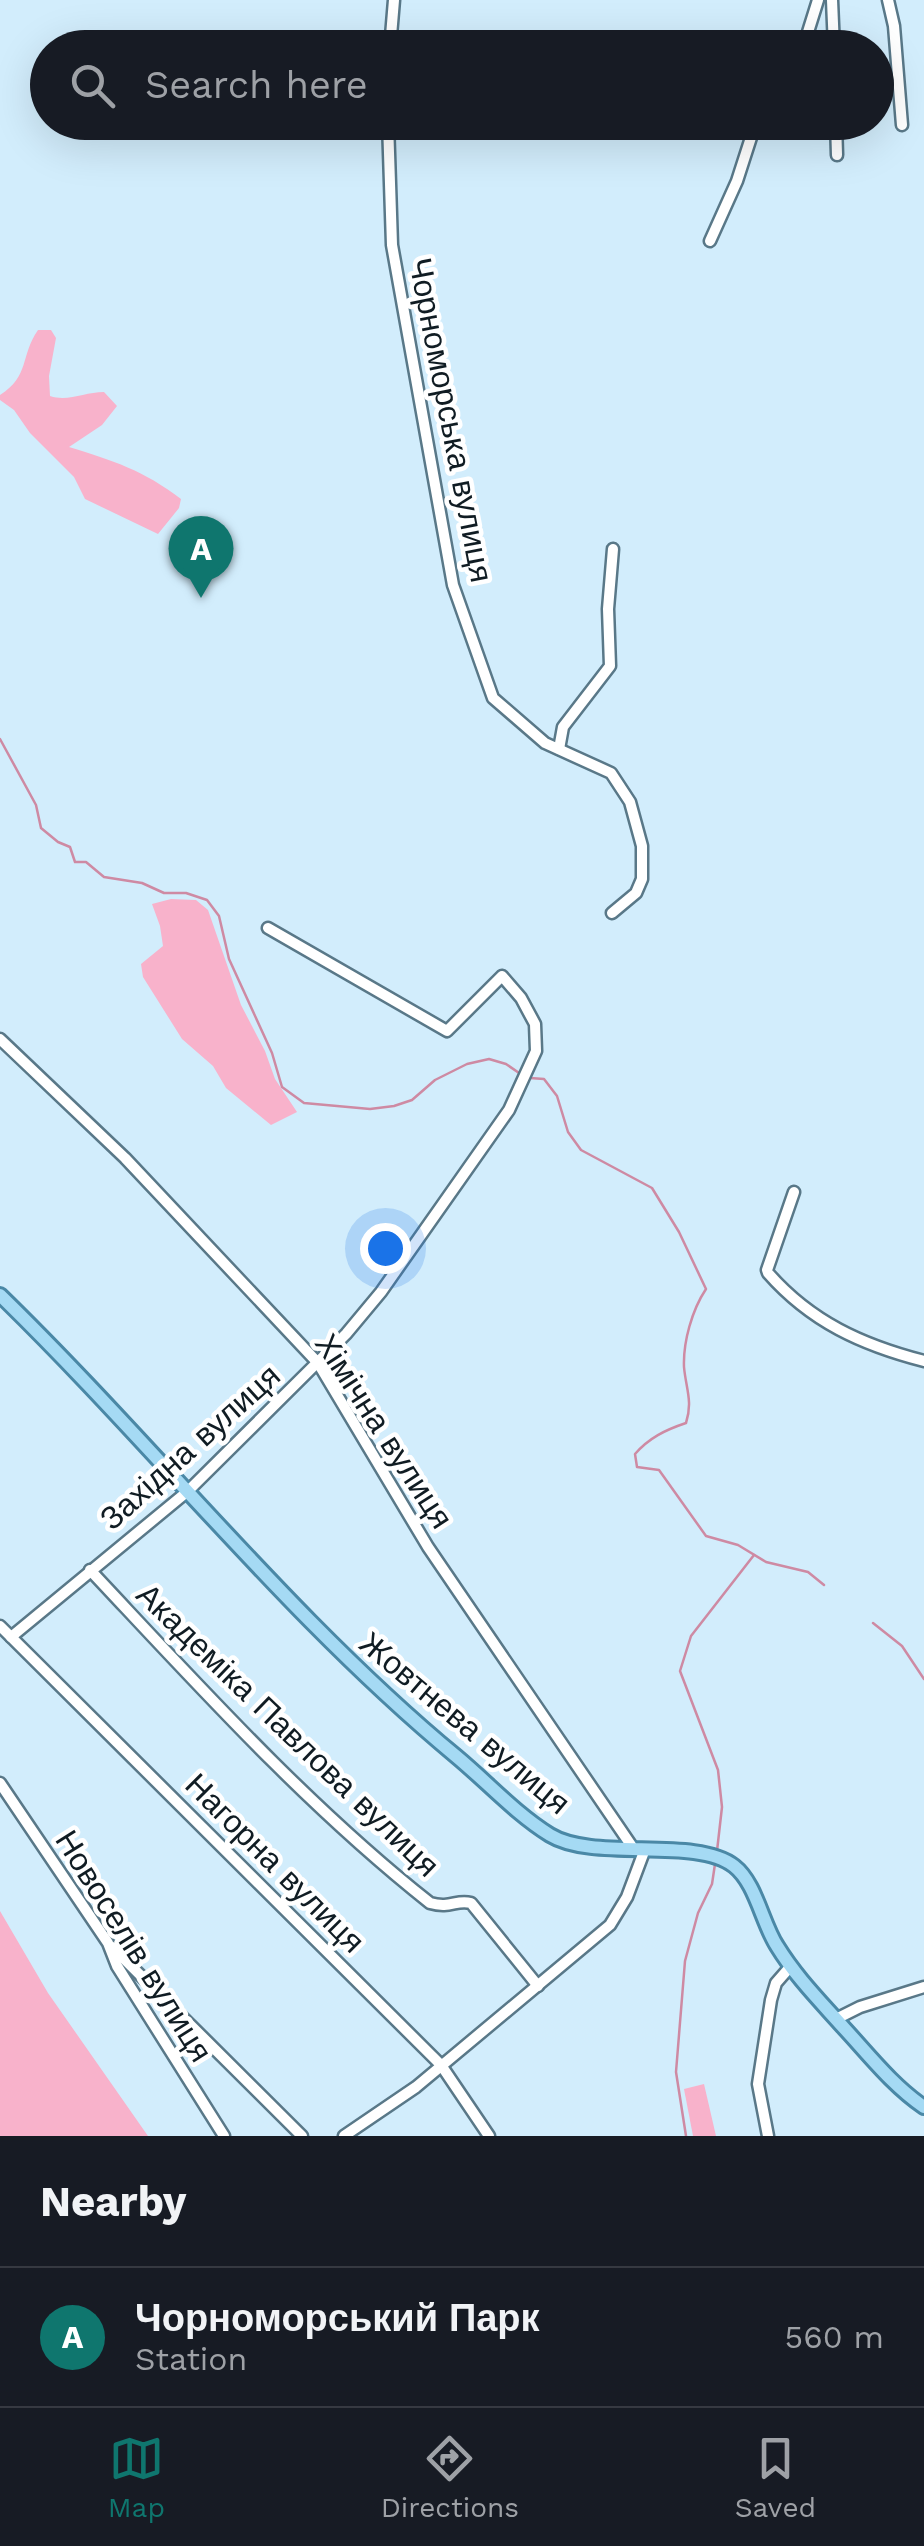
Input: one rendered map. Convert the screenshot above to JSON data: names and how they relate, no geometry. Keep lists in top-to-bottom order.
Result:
{
  "streets": {
    "main road": ["Жовтнева вулиця"],
    "street": [
      "Чорноморська вулиця",
      "Хімічна вулиця",
      "Західна вулиця",
      "Академіка Павлова вулиця",
      "Нагорна вулиця",
      "Новоселів вулиця"
    ]
  },
  "crossings": [
    ["Хімічна вулиця", "Західна вулиця"],
    ["Хімічна вулиця", "Жовтнева вулиця"],
    ["Західна вулиця", "Жовтнева вулиця"],
    ["Західна вулиця", "Академіка Павлова вулиця"],
    ["Західна вулиця", "Нагорна вулиця"]
  ],
  "page": {
    "search": "Search here",
    "pins": "A",
    "heading": "Nearby",
    "list": [
      {
        "mark": "A",
        "name": "Чорноморський Парк",
        "note": "Station",
        "value": "560 m"
      }
    ],
    "nav": ["Map", "Directions", "Saved"]
  }
}
